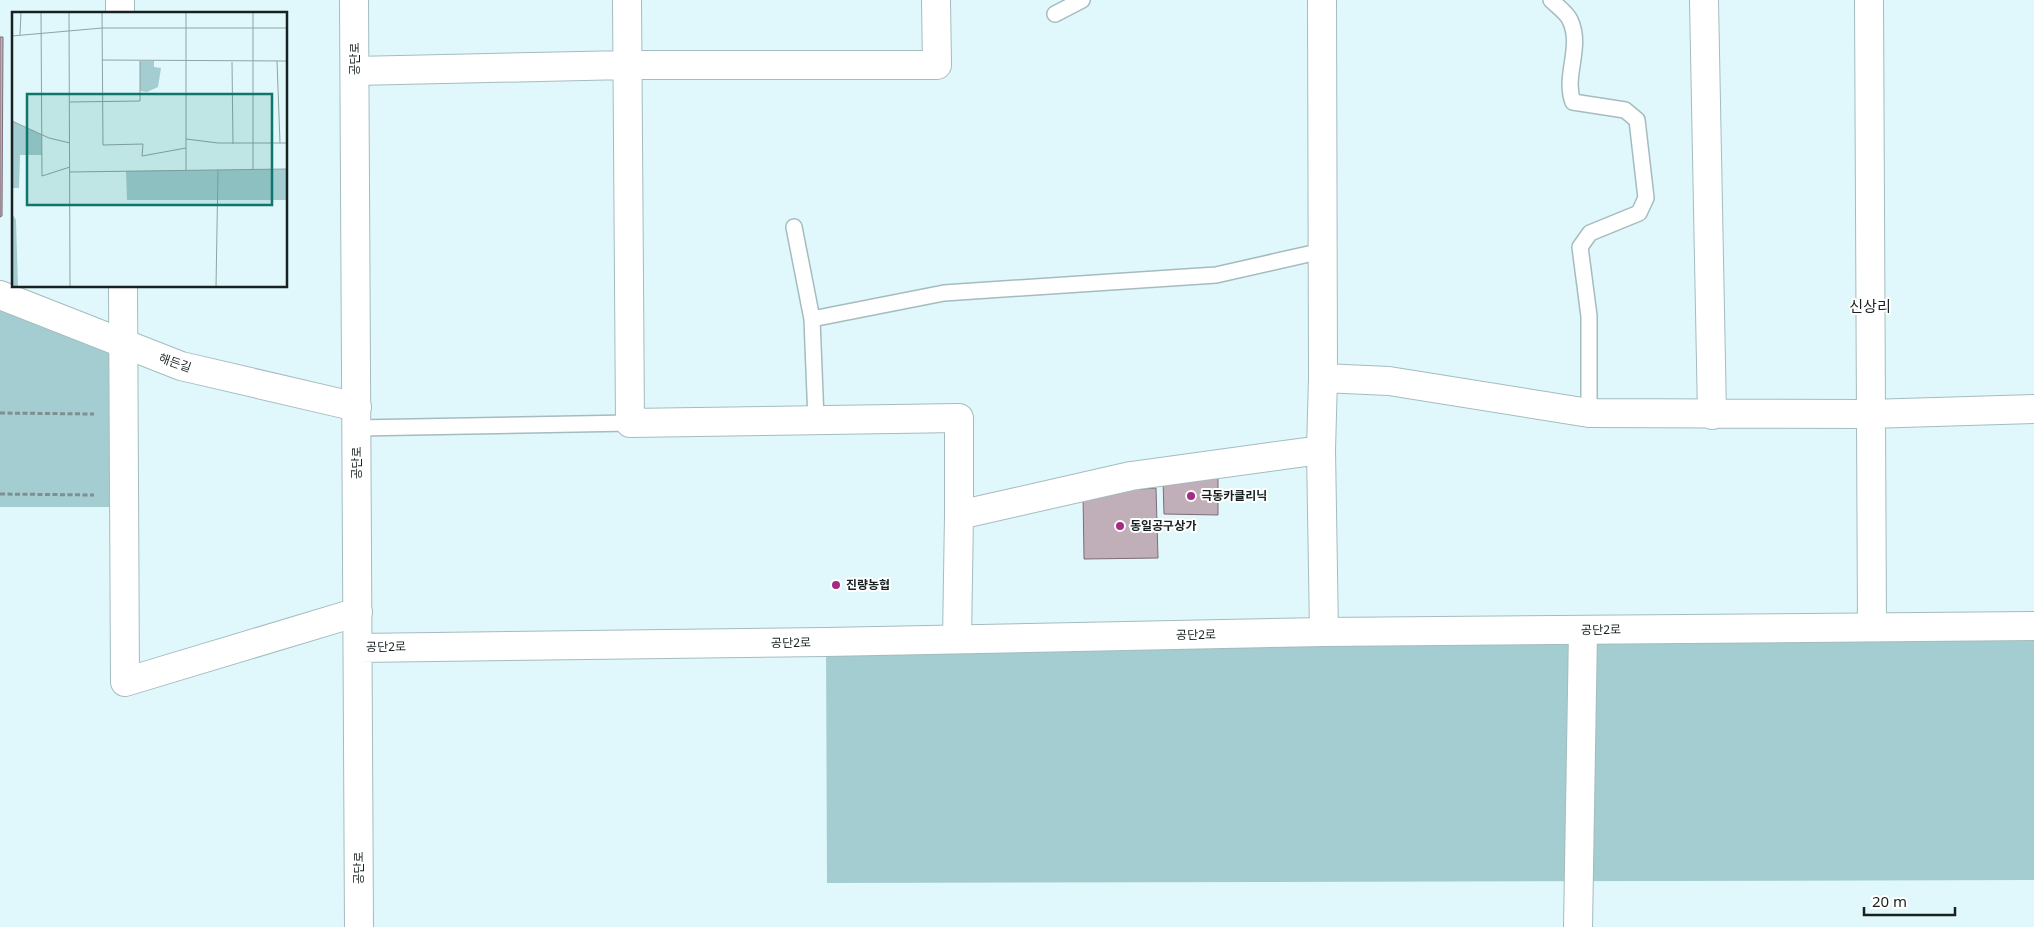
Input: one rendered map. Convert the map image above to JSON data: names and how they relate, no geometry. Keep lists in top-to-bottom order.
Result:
{
  "streets": {
    "street": ["공단로", "해든길", "공단2로"]
  },
  "crossings": [
    ["공단로", "해든길"],
    ["공단로", "공단2로"]
  ],
  "districts": ["신상리"],
  "places": ["극동카클리닉", "동일공구상가", "진량농협"],
  "scale_bar": "20 m"
}
